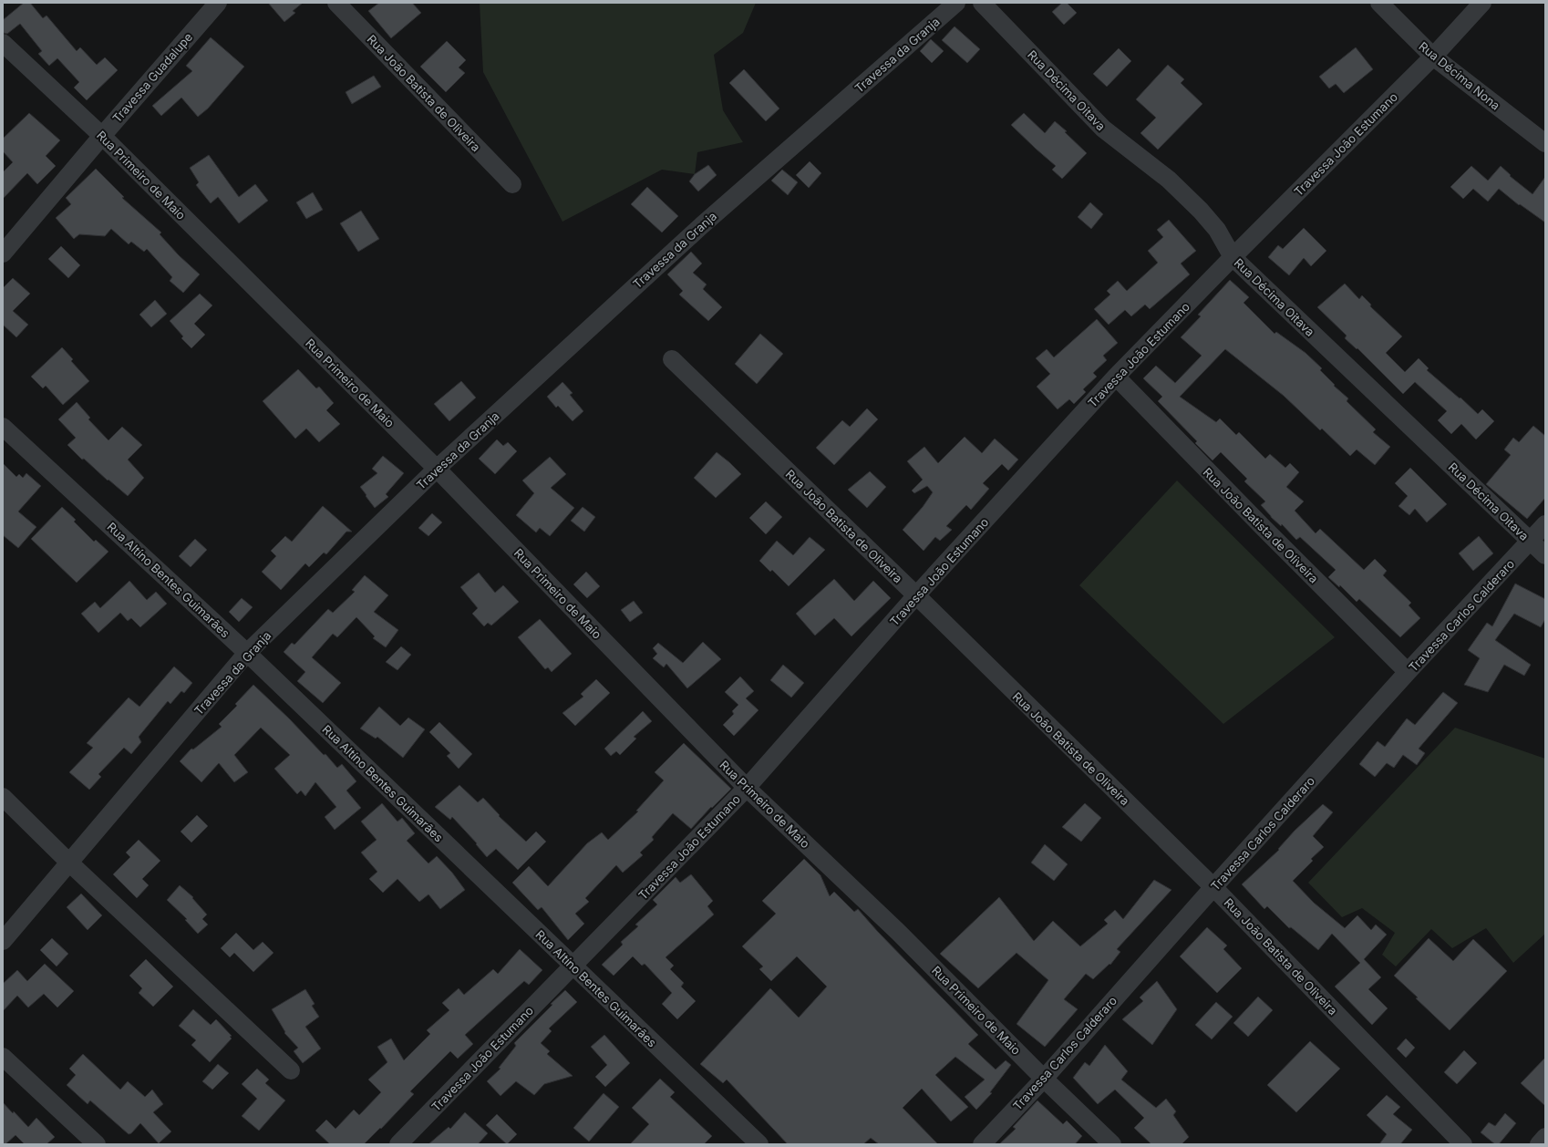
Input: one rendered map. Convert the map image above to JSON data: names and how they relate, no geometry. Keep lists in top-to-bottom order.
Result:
{
  "streets": {
    "street": [
      "Travessa da Granja",
      "Rua Décima Nona",
      "Travessa Guadalupe",
      "Rua Décima Oitava",
      "Rua João Batista de Oliveira",
      "Travessa João Estumano",
      "Rua Primeiro de Maio",
      "Rua Altíno Bentes Guimarães",
      "Travessa Carlos Calderaro"
    ]
  },
  "crossings": [
    ["Travessa da Granja", "Rua Primeiro de Maio"],
    ["Travessa da Granja", "Rua Altíno Bentes Guimarães"],
    ["Rua Décima Nona", "Travessa João Estumano"],
    ["Travessa Guadalupe", "Rua Primeiro de Maio"],
    ["Rua Décima Oitava", "Travessa João Estumano"],
    ["Rua Décima Oitava", "Travessa Carlos Calderaro"],
    ["Rua João Batista de Oliveira", "Travessa João Estumano"],
    ["Rua João Batista de Oliveira", "Travessa Carlos Calderaro"],
    ["Travessa João Estumano", "Rua Primeiro de Maio"],
    ["Travessa João Estumano", "Rua Altíno Bentes Guimarães"],
    ["Rua Primeiro de Maio", "Travessa Carlos Calderaro"]
  ]
}
